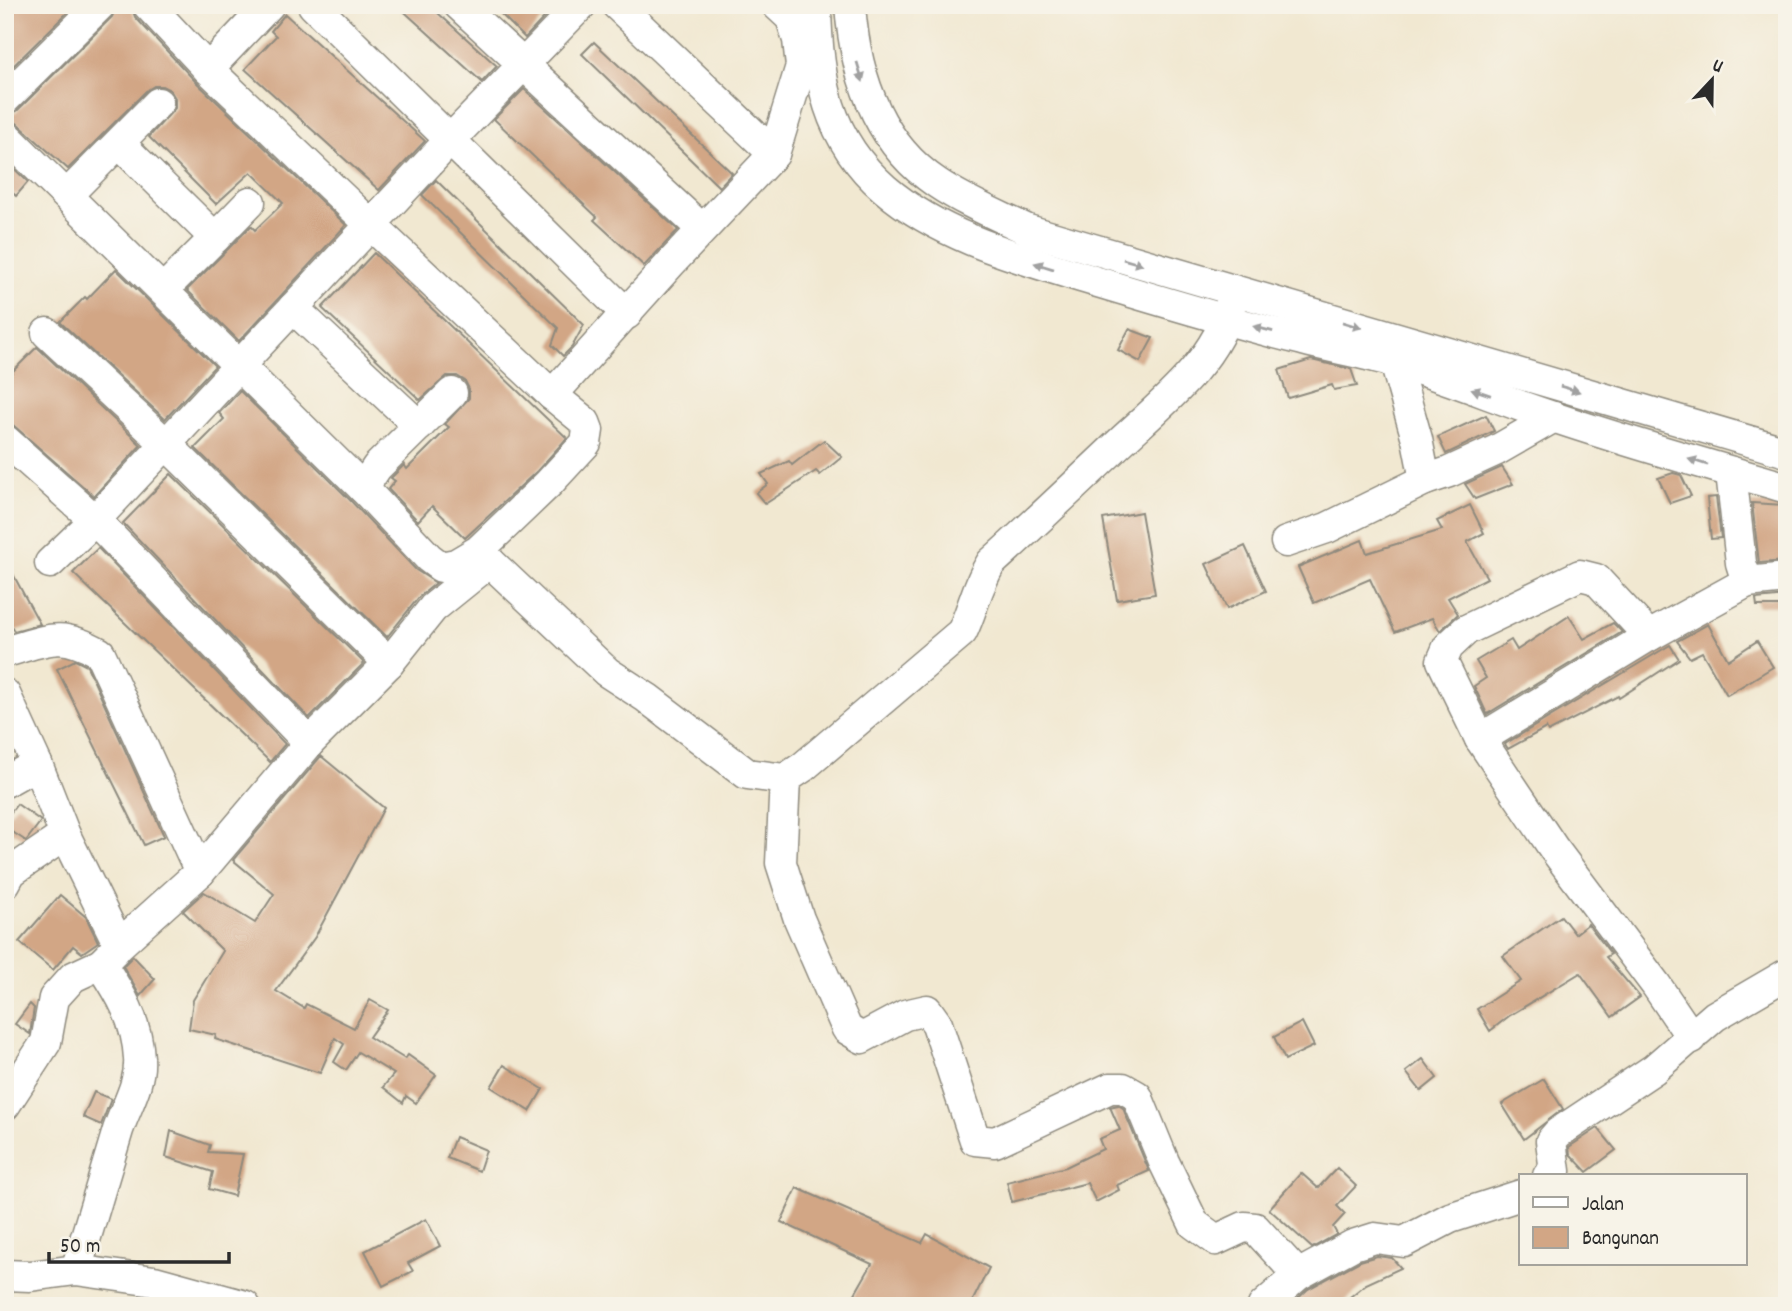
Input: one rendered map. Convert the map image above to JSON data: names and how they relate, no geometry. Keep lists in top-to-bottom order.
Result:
{
  "legend": ["Jalan", "Bangunan"],
  "scale_bar": "50 m",
  "north": "top"
}
